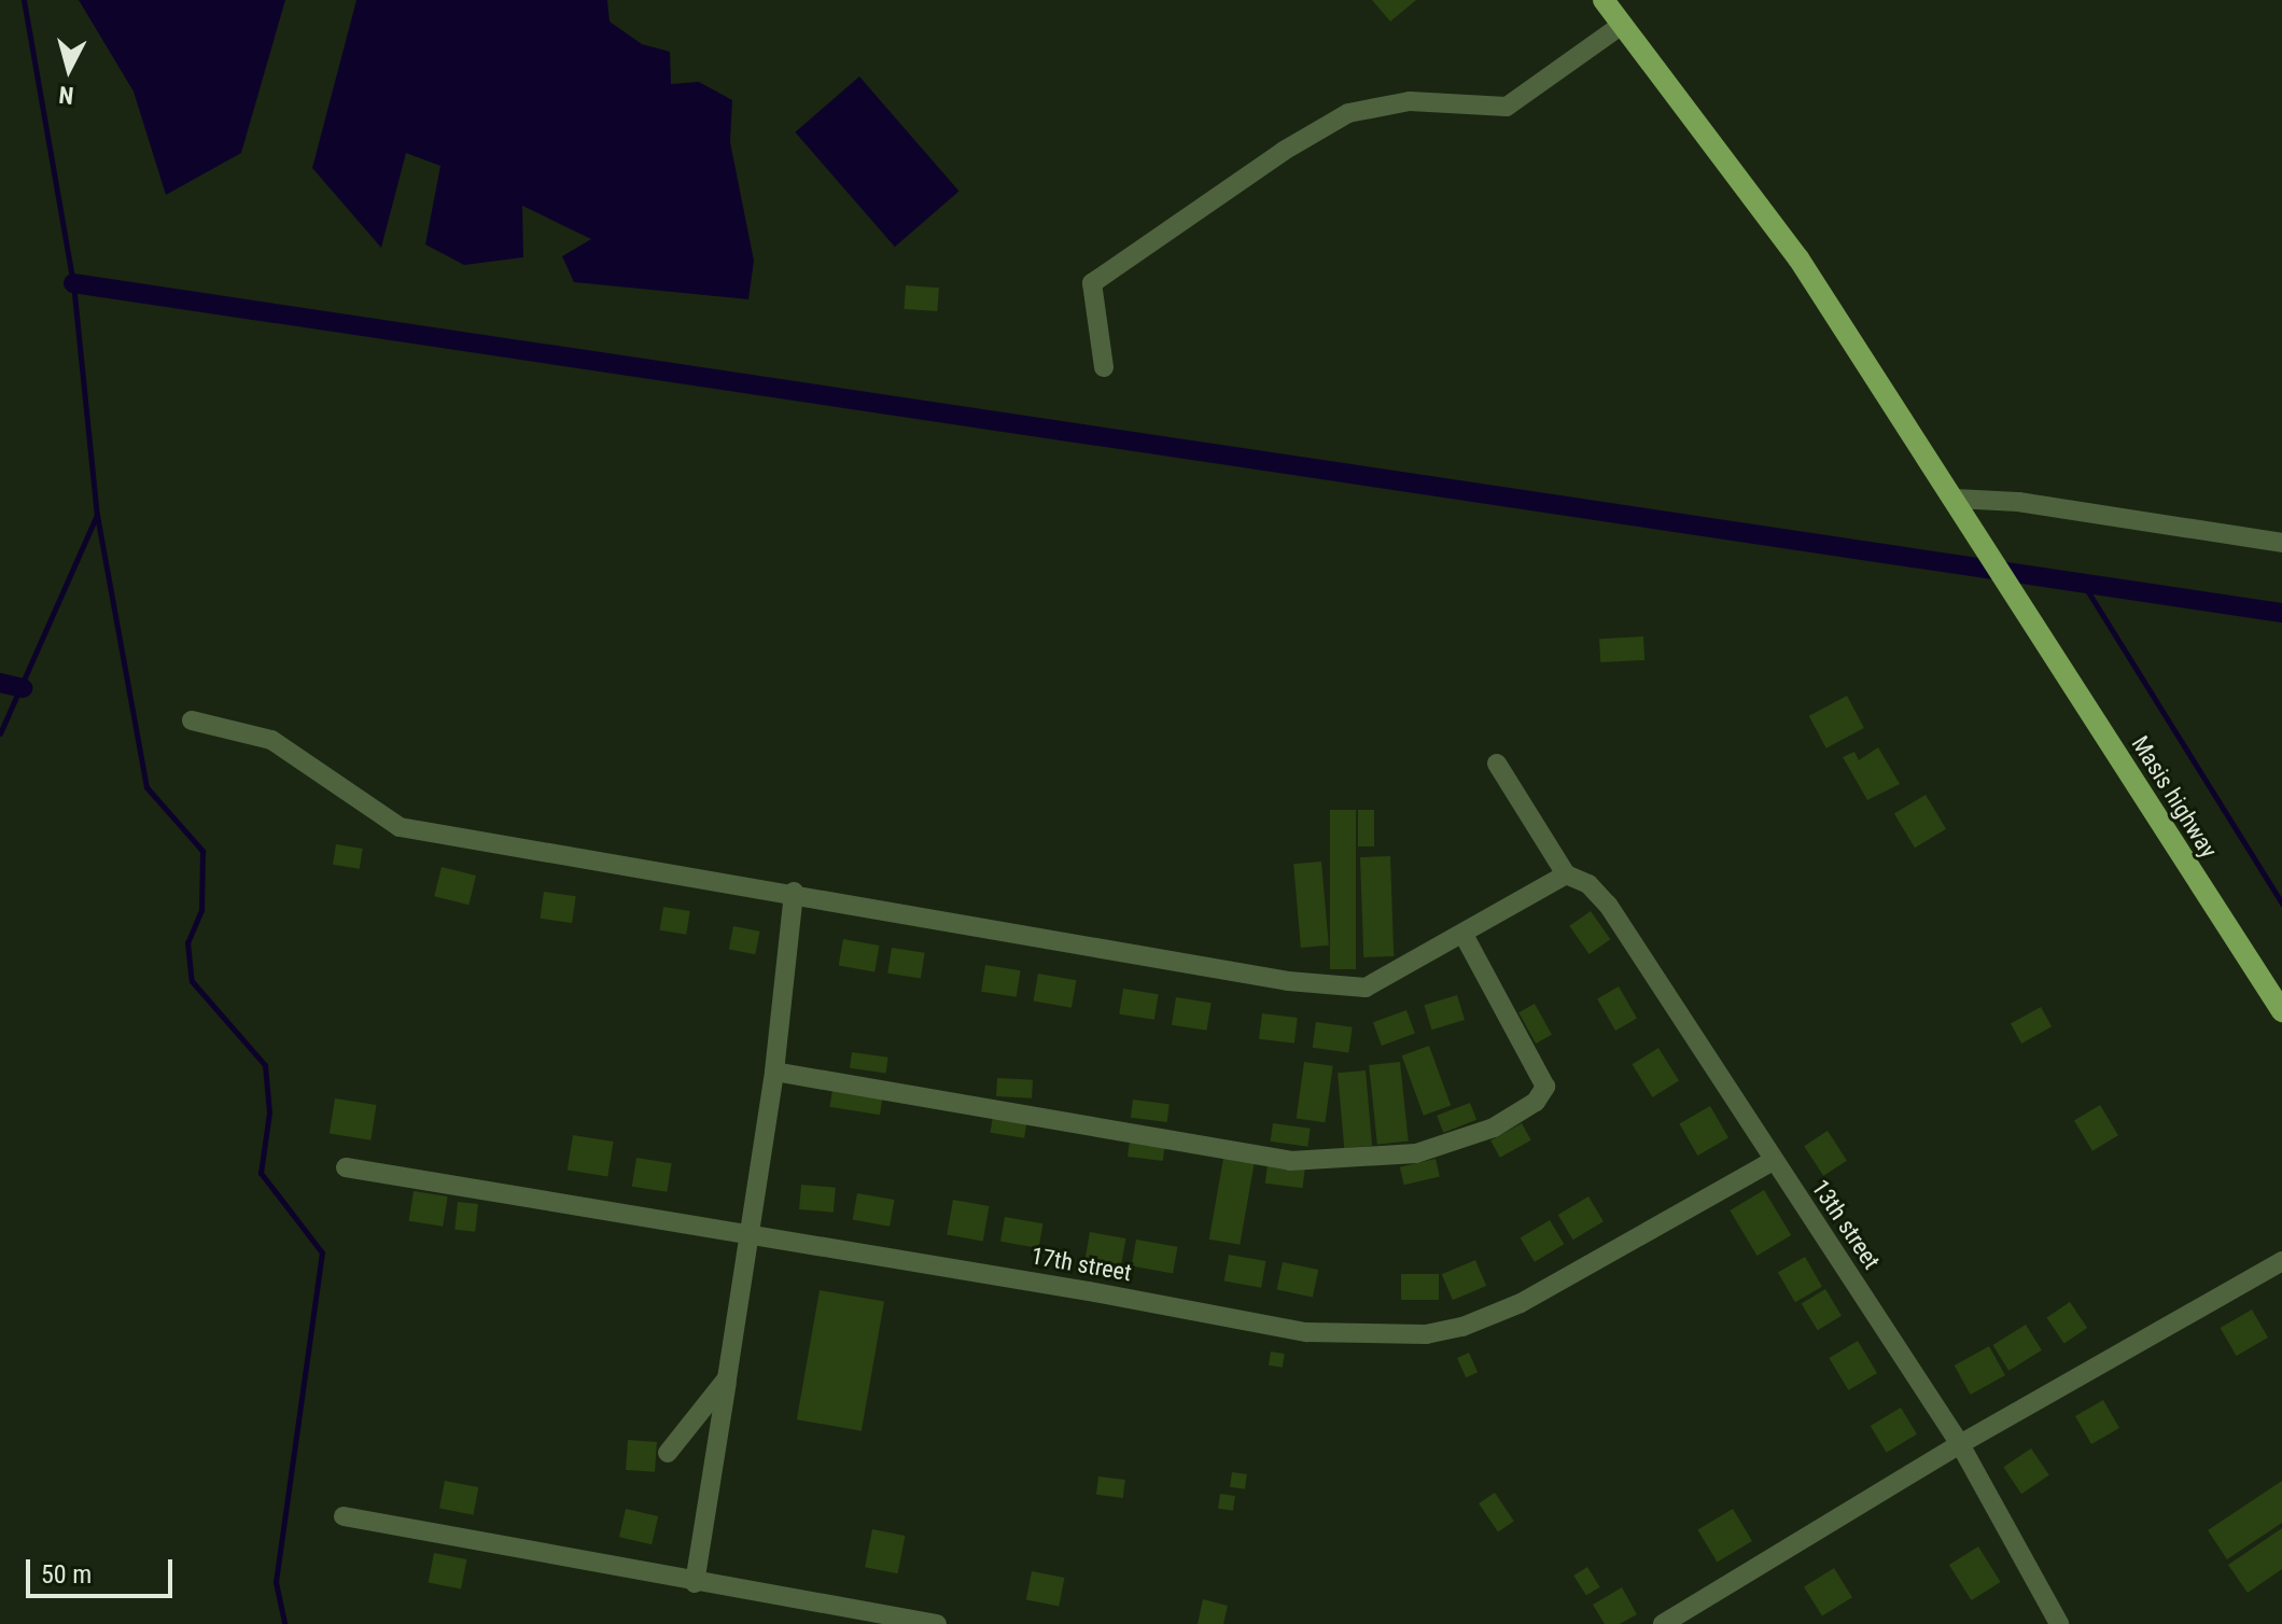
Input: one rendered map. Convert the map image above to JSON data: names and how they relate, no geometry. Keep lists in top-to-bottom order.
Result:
{
  "streets": {
    "main road": ["Masis highway"],
    "street": ["13th street", "17th street"]
  },
  "crossings": [
    ["13th street", "17th street"]
  ],
  "scale_bar": "50 m",
  "north": "bottom"
}
